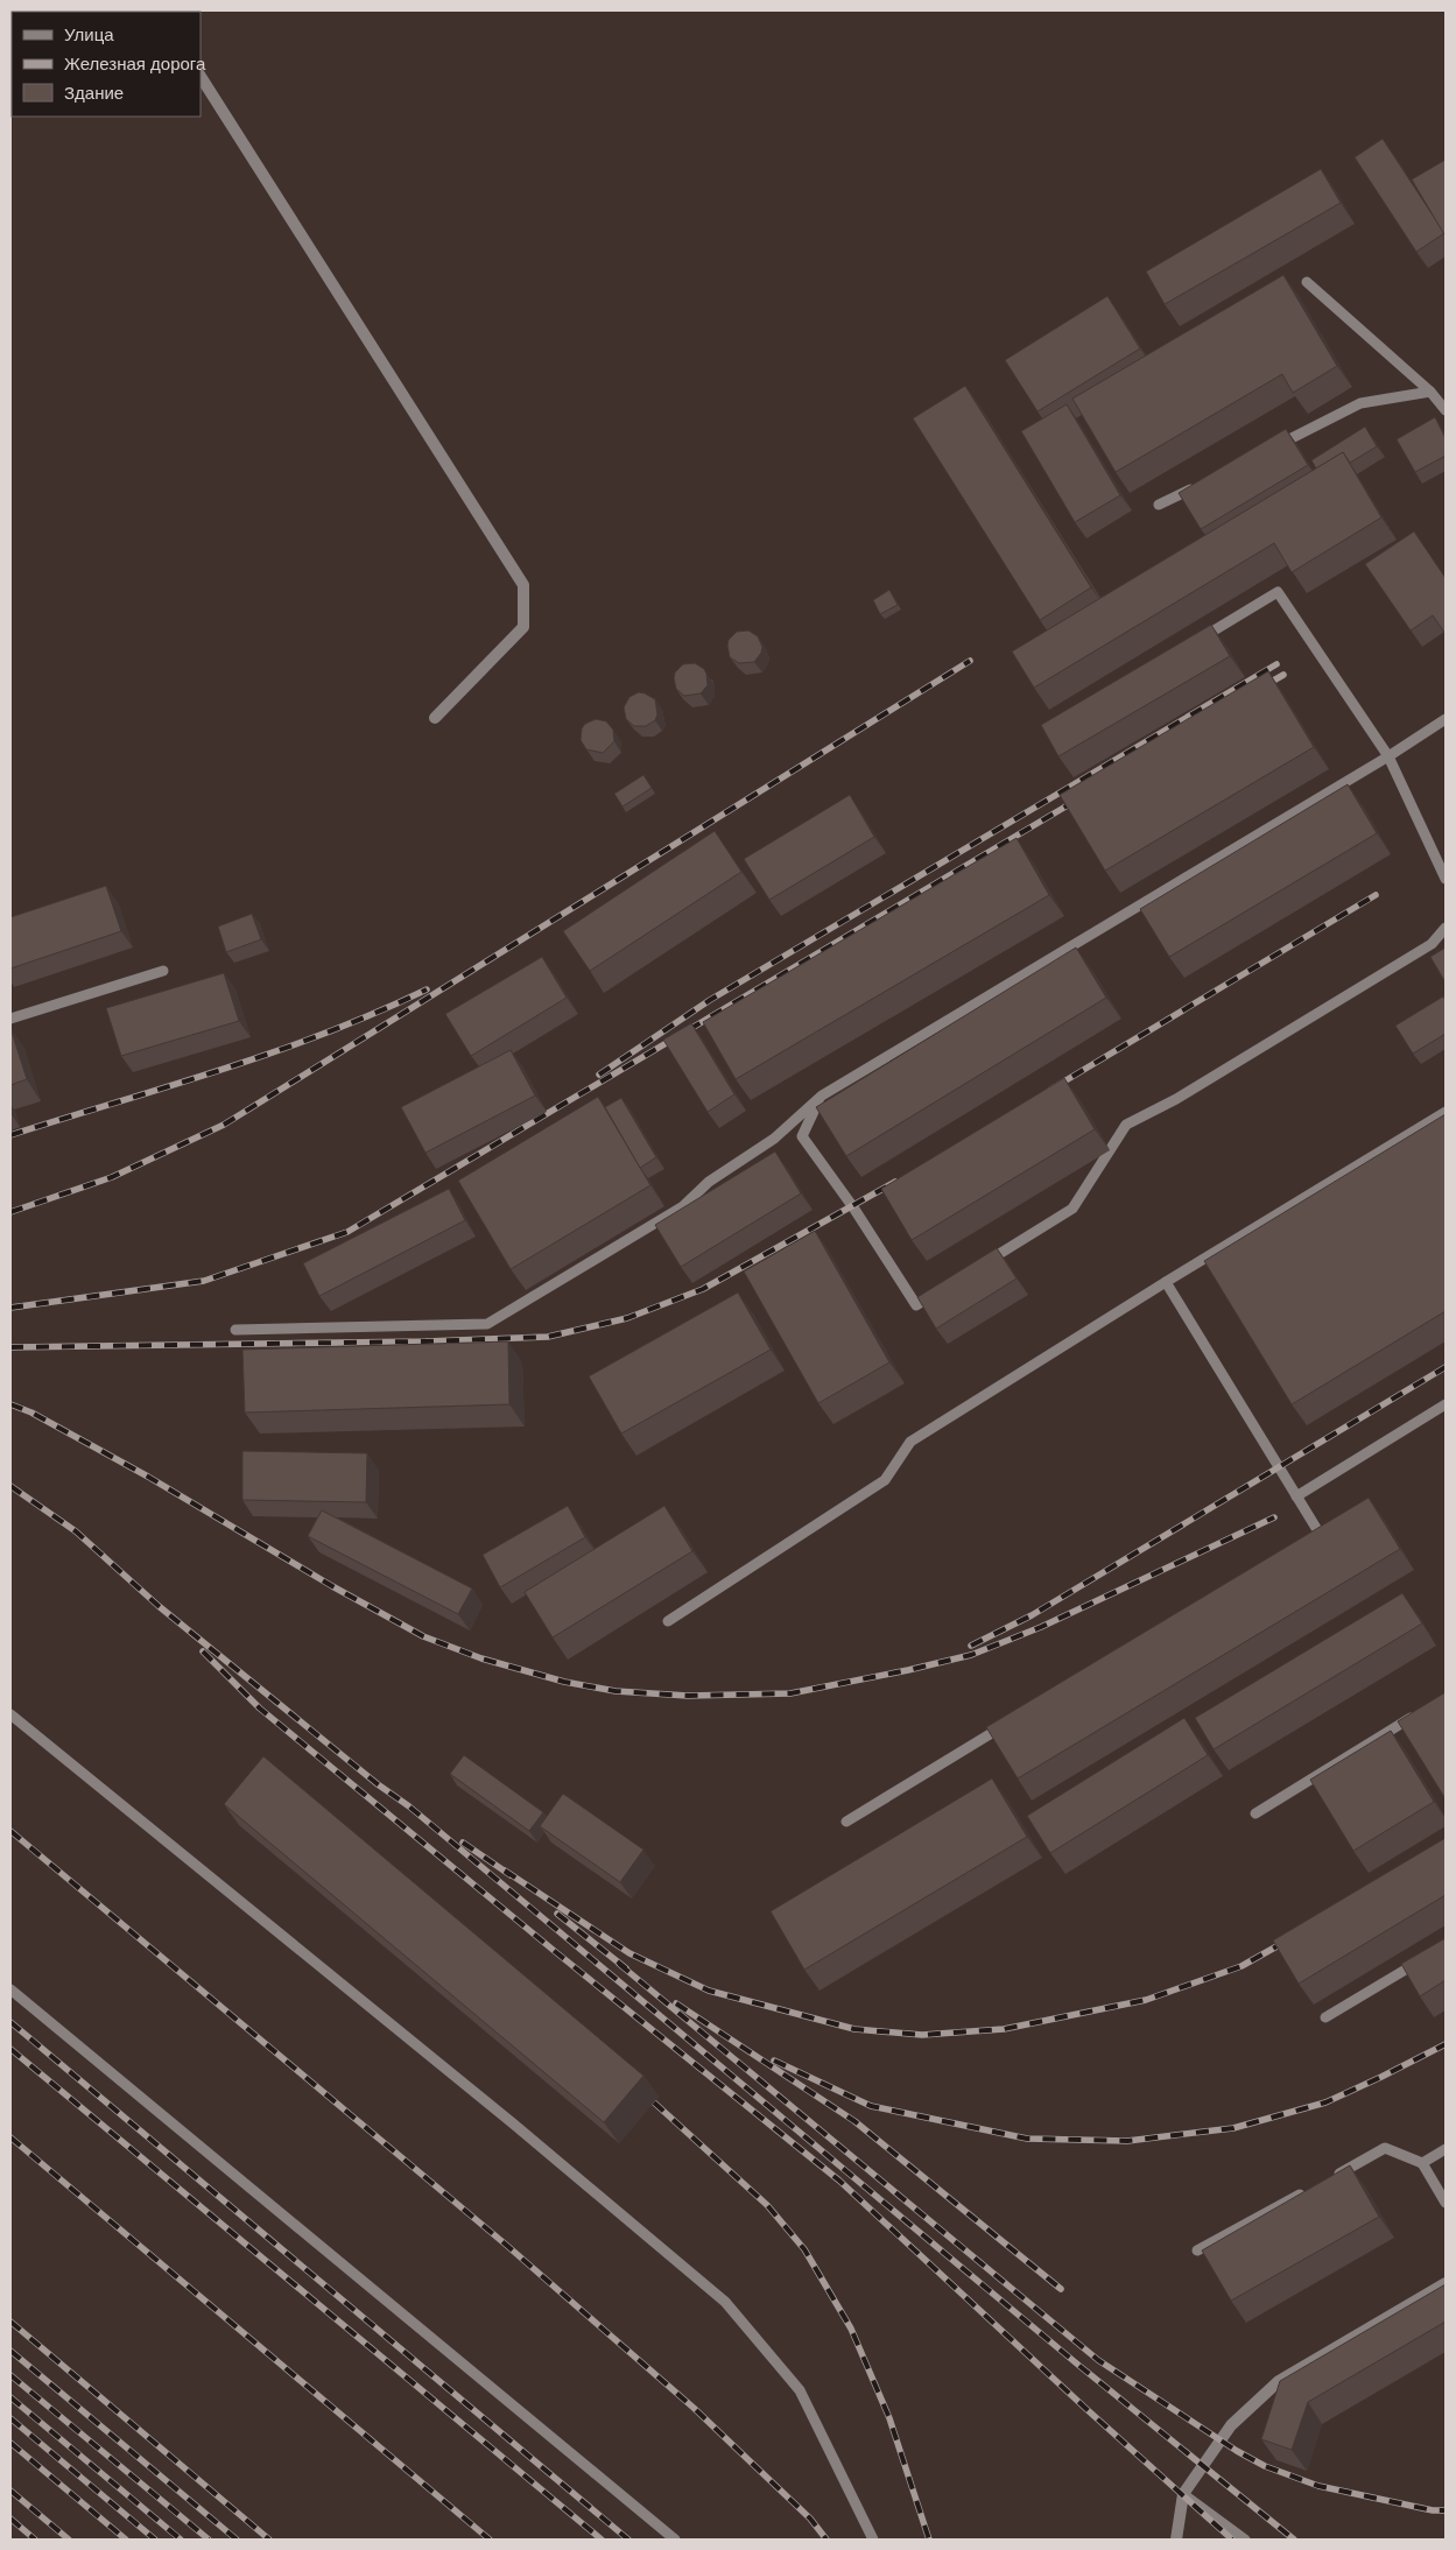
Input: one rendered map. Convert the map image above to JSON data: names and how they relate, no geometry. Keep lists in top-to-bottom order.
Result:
{
  "legend": ["Улица", "Железная дорога", "Здание"]
}
